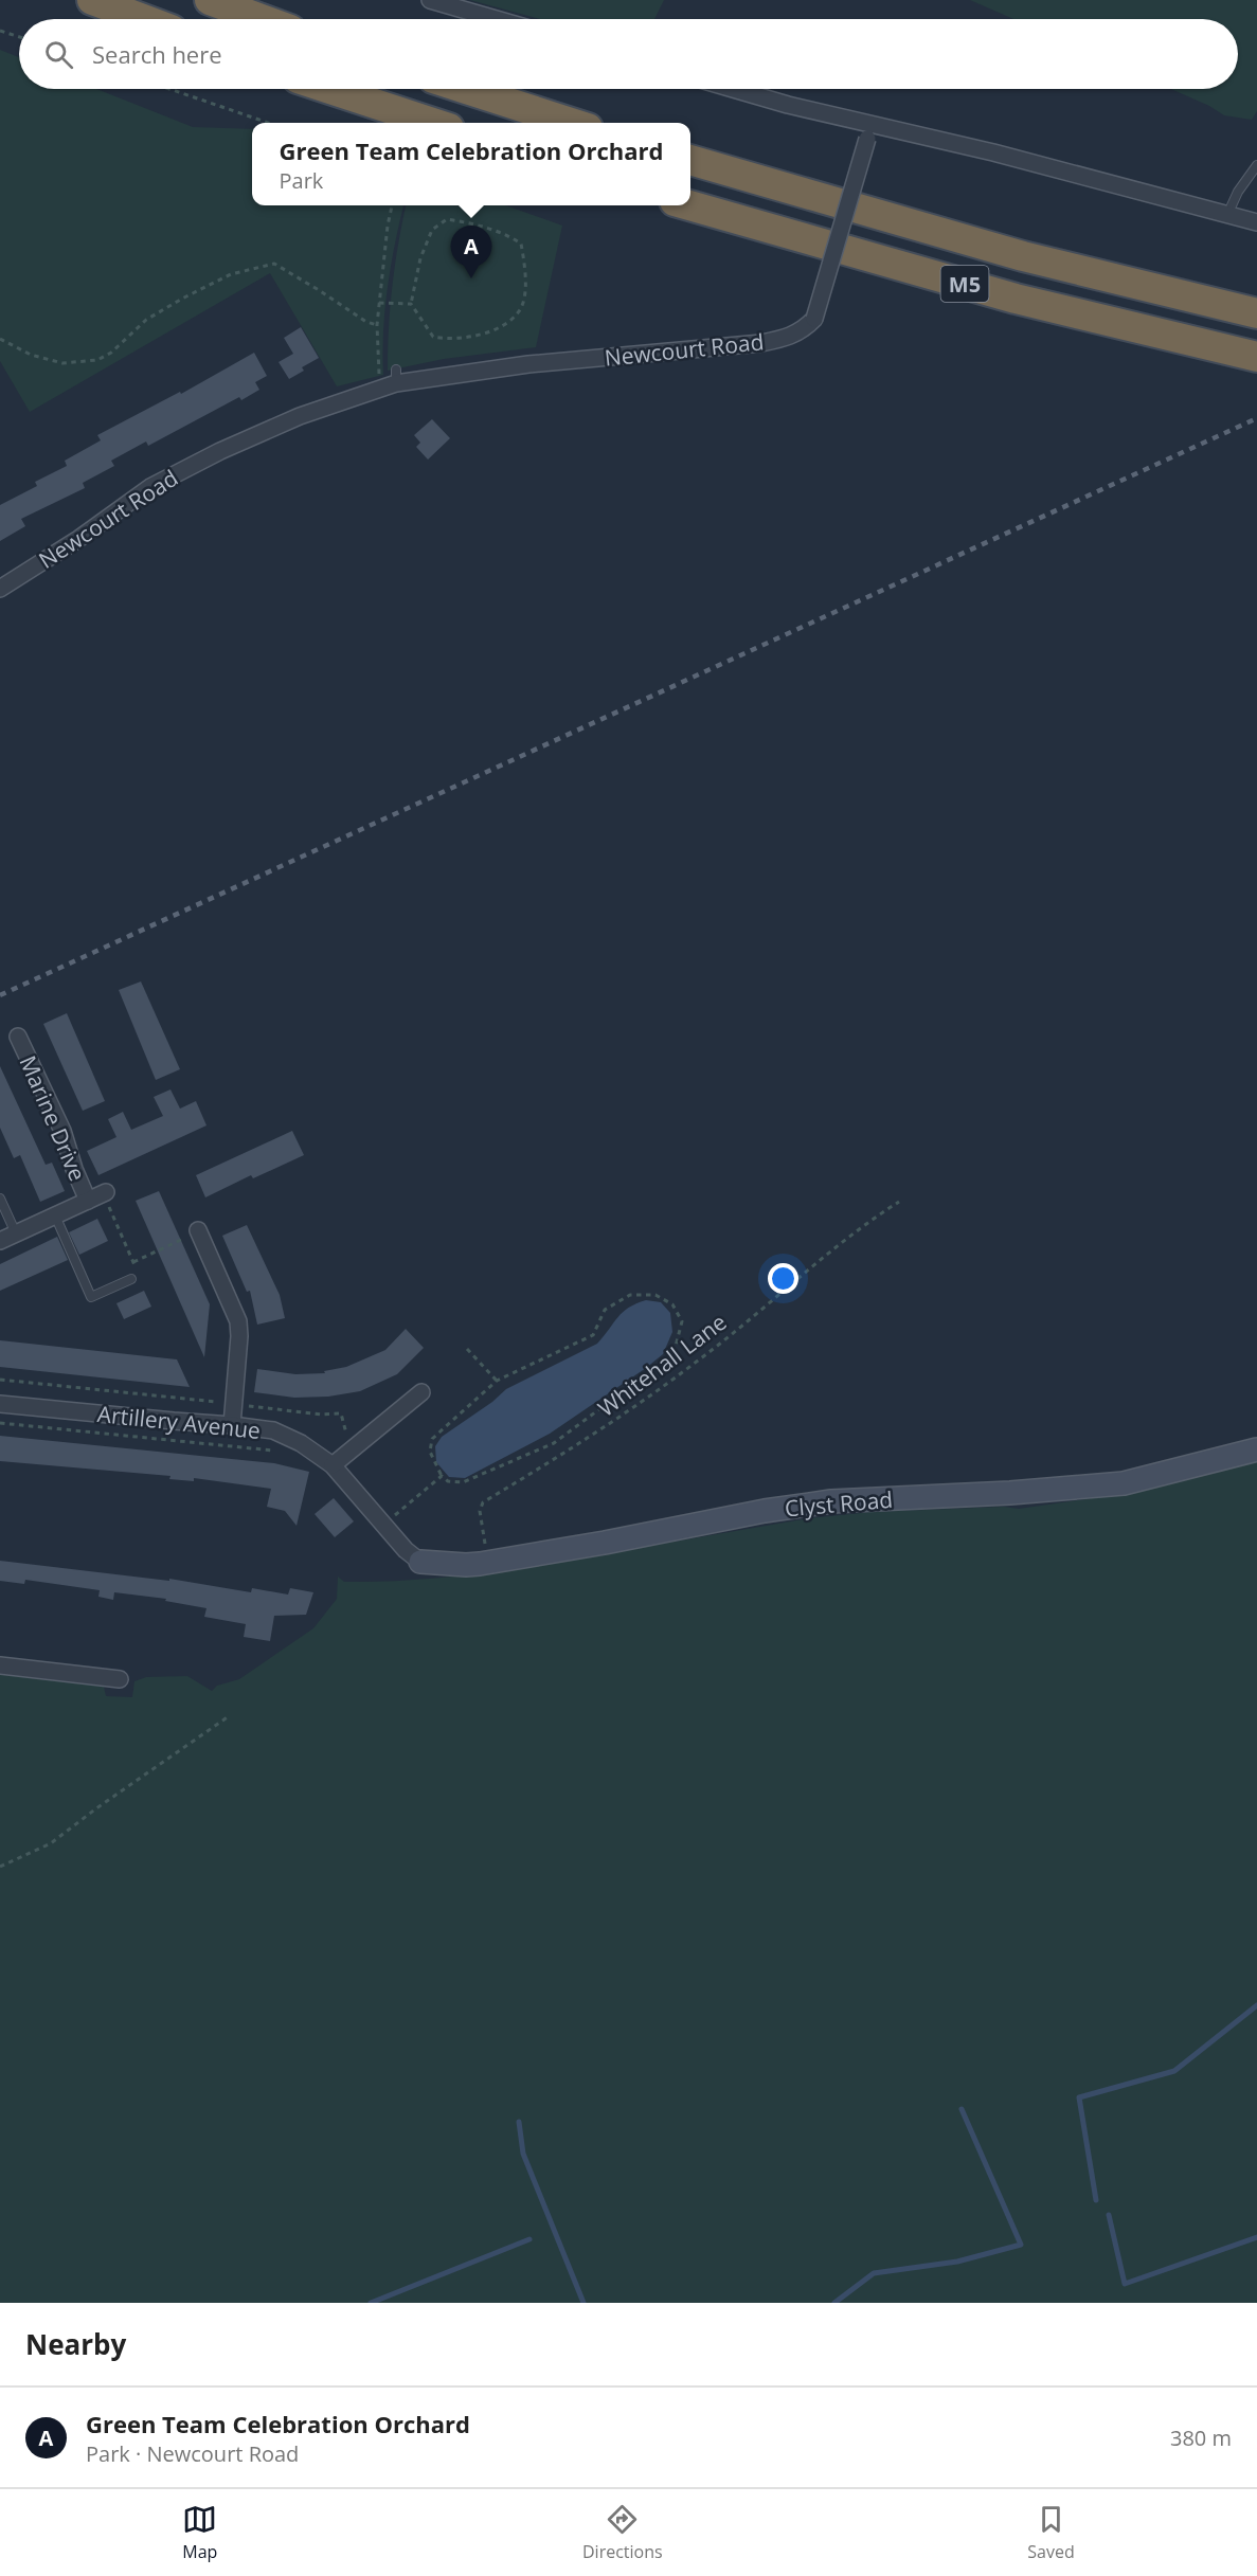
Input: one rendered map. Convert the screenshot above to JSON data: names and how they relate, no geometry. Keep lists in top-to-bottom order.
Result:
{
  "streets": {
    "highway": ["M5"],
    "street": [
      "Newcourt Road",
      "Marine Drive",
      "Artillery Avenue",
      "Clyst Road"
    ],
    "path": ["Whitehall Lane"]
  },
  "crossings": [
    ["Whitehall Lane", "Clyst Road"],
    ["Artillery Avenue", "Clyst Road"]
  ],
  "page": {
    "search": "Search here",
    "popup": ["Green Team Celebration Orchard", "Park"],
    "pins": "A",
    "heading": "Nearby",
    "list": [
      {
        "mark": "A",
        "name": "Green Team Celebration Orchard",
        "note": "Park · Newcourt Road",
        "value": "380 m"
      }
    ],
    "nav": ["Map", "Directions", "Saved"]
  }
}
